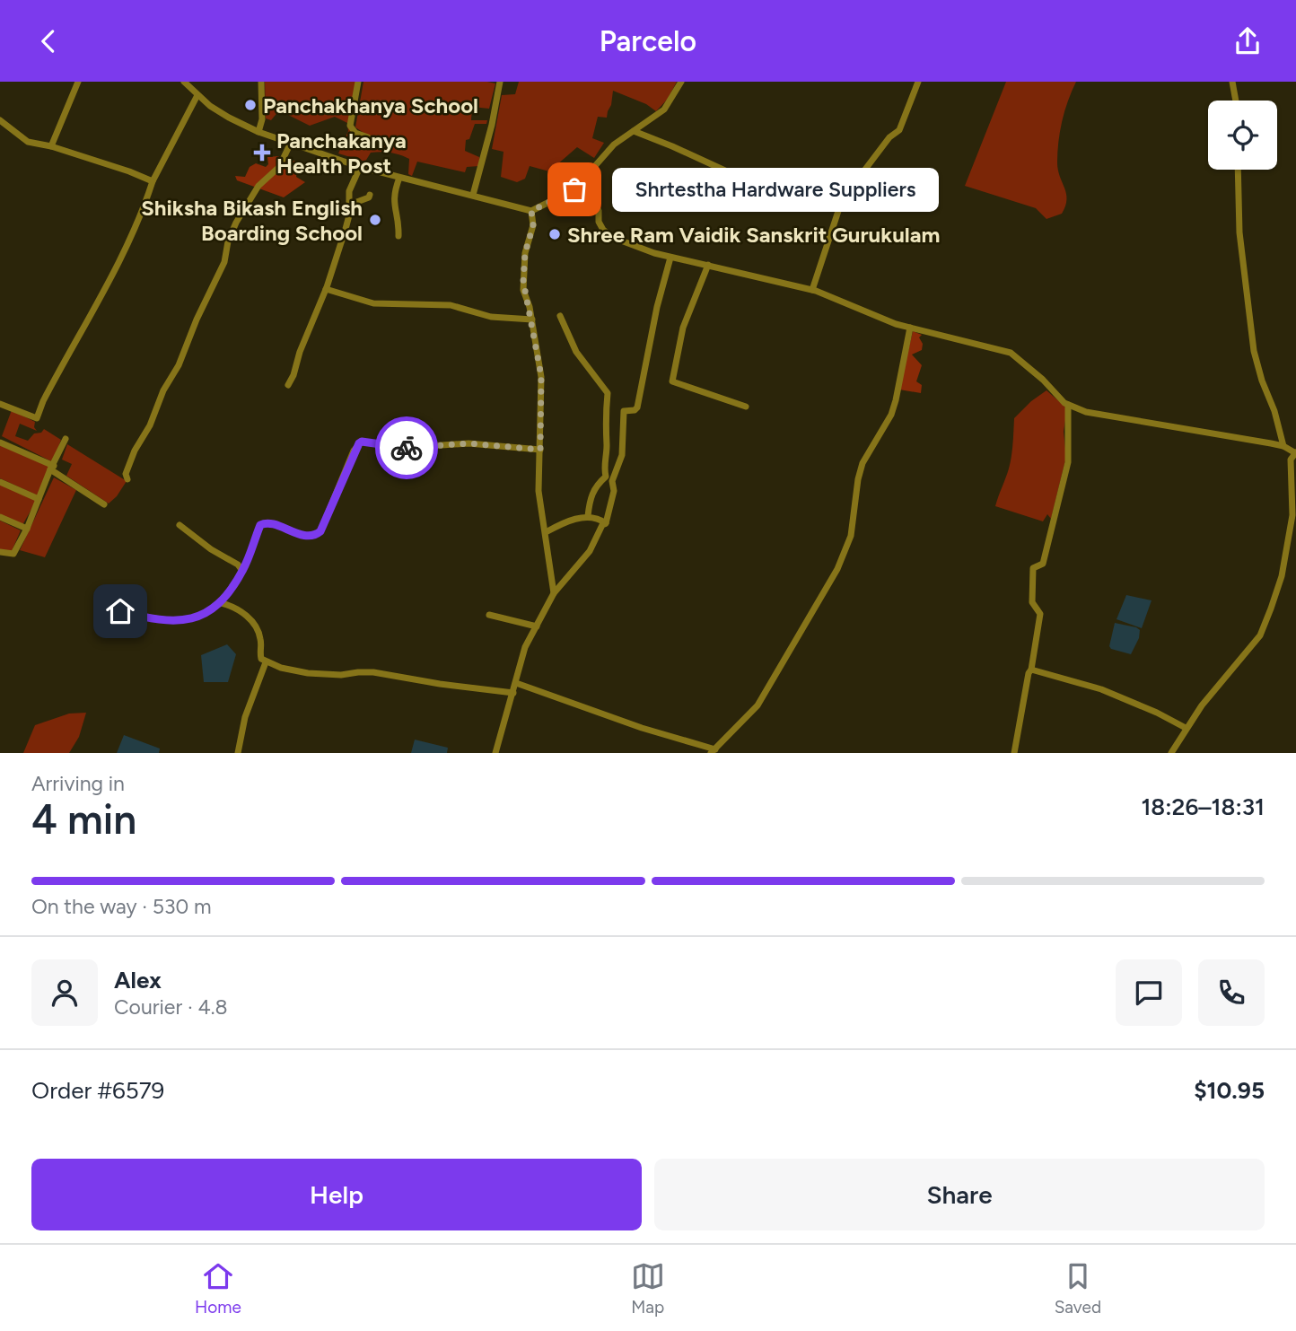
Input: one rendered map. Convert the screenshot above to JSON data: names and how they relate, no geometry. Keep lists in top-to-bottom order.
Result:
{
  "places": {
    "other": [
      "Panchakhanya School",
      "Shrtestha Hardware Suppliers",
      "Shiksha Bikash English Boarding School",
      "Shree Ram Vaidik Sanskrit Gurukulam"
    ],
    "health": ["Panchakanya Health Post"]
  },
  "page": {
    "header": "Parcelo",
    "bubble": "Shrtestha Hardware Suppliers",
    "heading": ["4 min", "Arriving in", "18:26–18:31"],
    "panel": [
      "Alex",
      "Courier · 4.8",
      "Order #6579",
      "$10.95"
    ],
    "bar": "On the way · 530 m",
    "buttons": ["Help", "Share"],
    "tabs": ["Home", "Map", "Saved"]
  }
}
